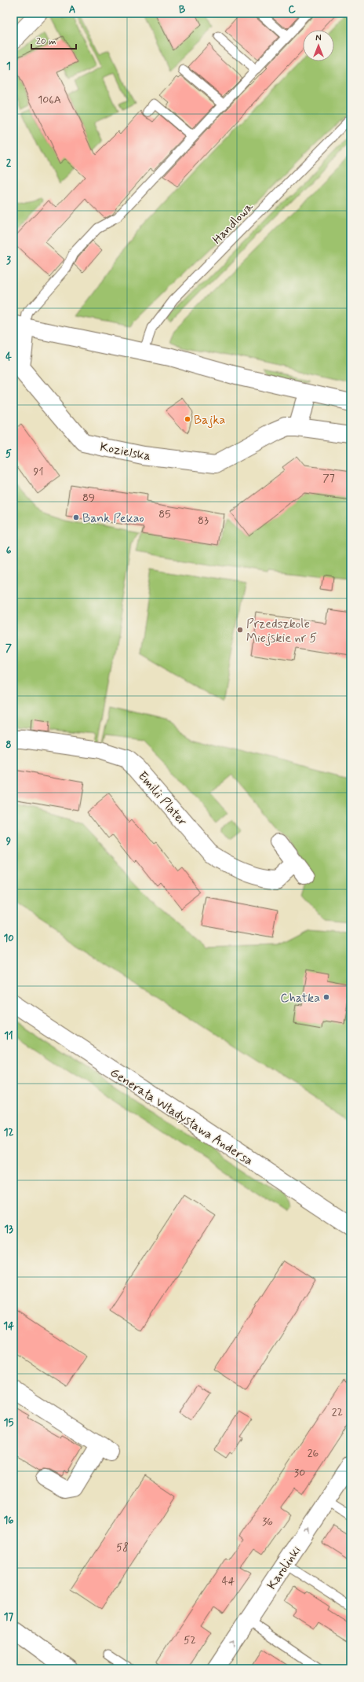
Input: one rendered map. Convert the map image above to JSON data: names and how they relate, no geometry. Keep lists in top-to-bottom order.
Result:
{
  "streets": {
    "street": [
      "Kozielska",
      "Emilii Plater",
      "Generała Władysława Andersa",
      "Karolinki"
    ],
    "lane": ["Handlowa"]
  },
  "one_way": ["Karolinki"],
  "places": [
    "Bajka",
    "Bank Pekao",
    "Przedszkole Miejskie nr 5",
    "Chatka"
  ],
  "house_numbers": [
    "106A",
    "91",
    "77",
    "89",
    "85",
    "83",
    "22",
    "26",
    "30",
    "36",
    "58",
    "44",
    "52"
  ],
  "scale_bar": "20 m",
  "north": "top",
  "grid": {
    "columns": ["A", "B", "C"],
    "rows": [
      "1",
      "2",
      "3",
      "4",
      "5",
      "6",
      "7",
      "8",
      "9",
      "10",
      "11",
      "12",
      "13",
      "14",
      "15",
      "16",
      "17"
    ]
  }
}
